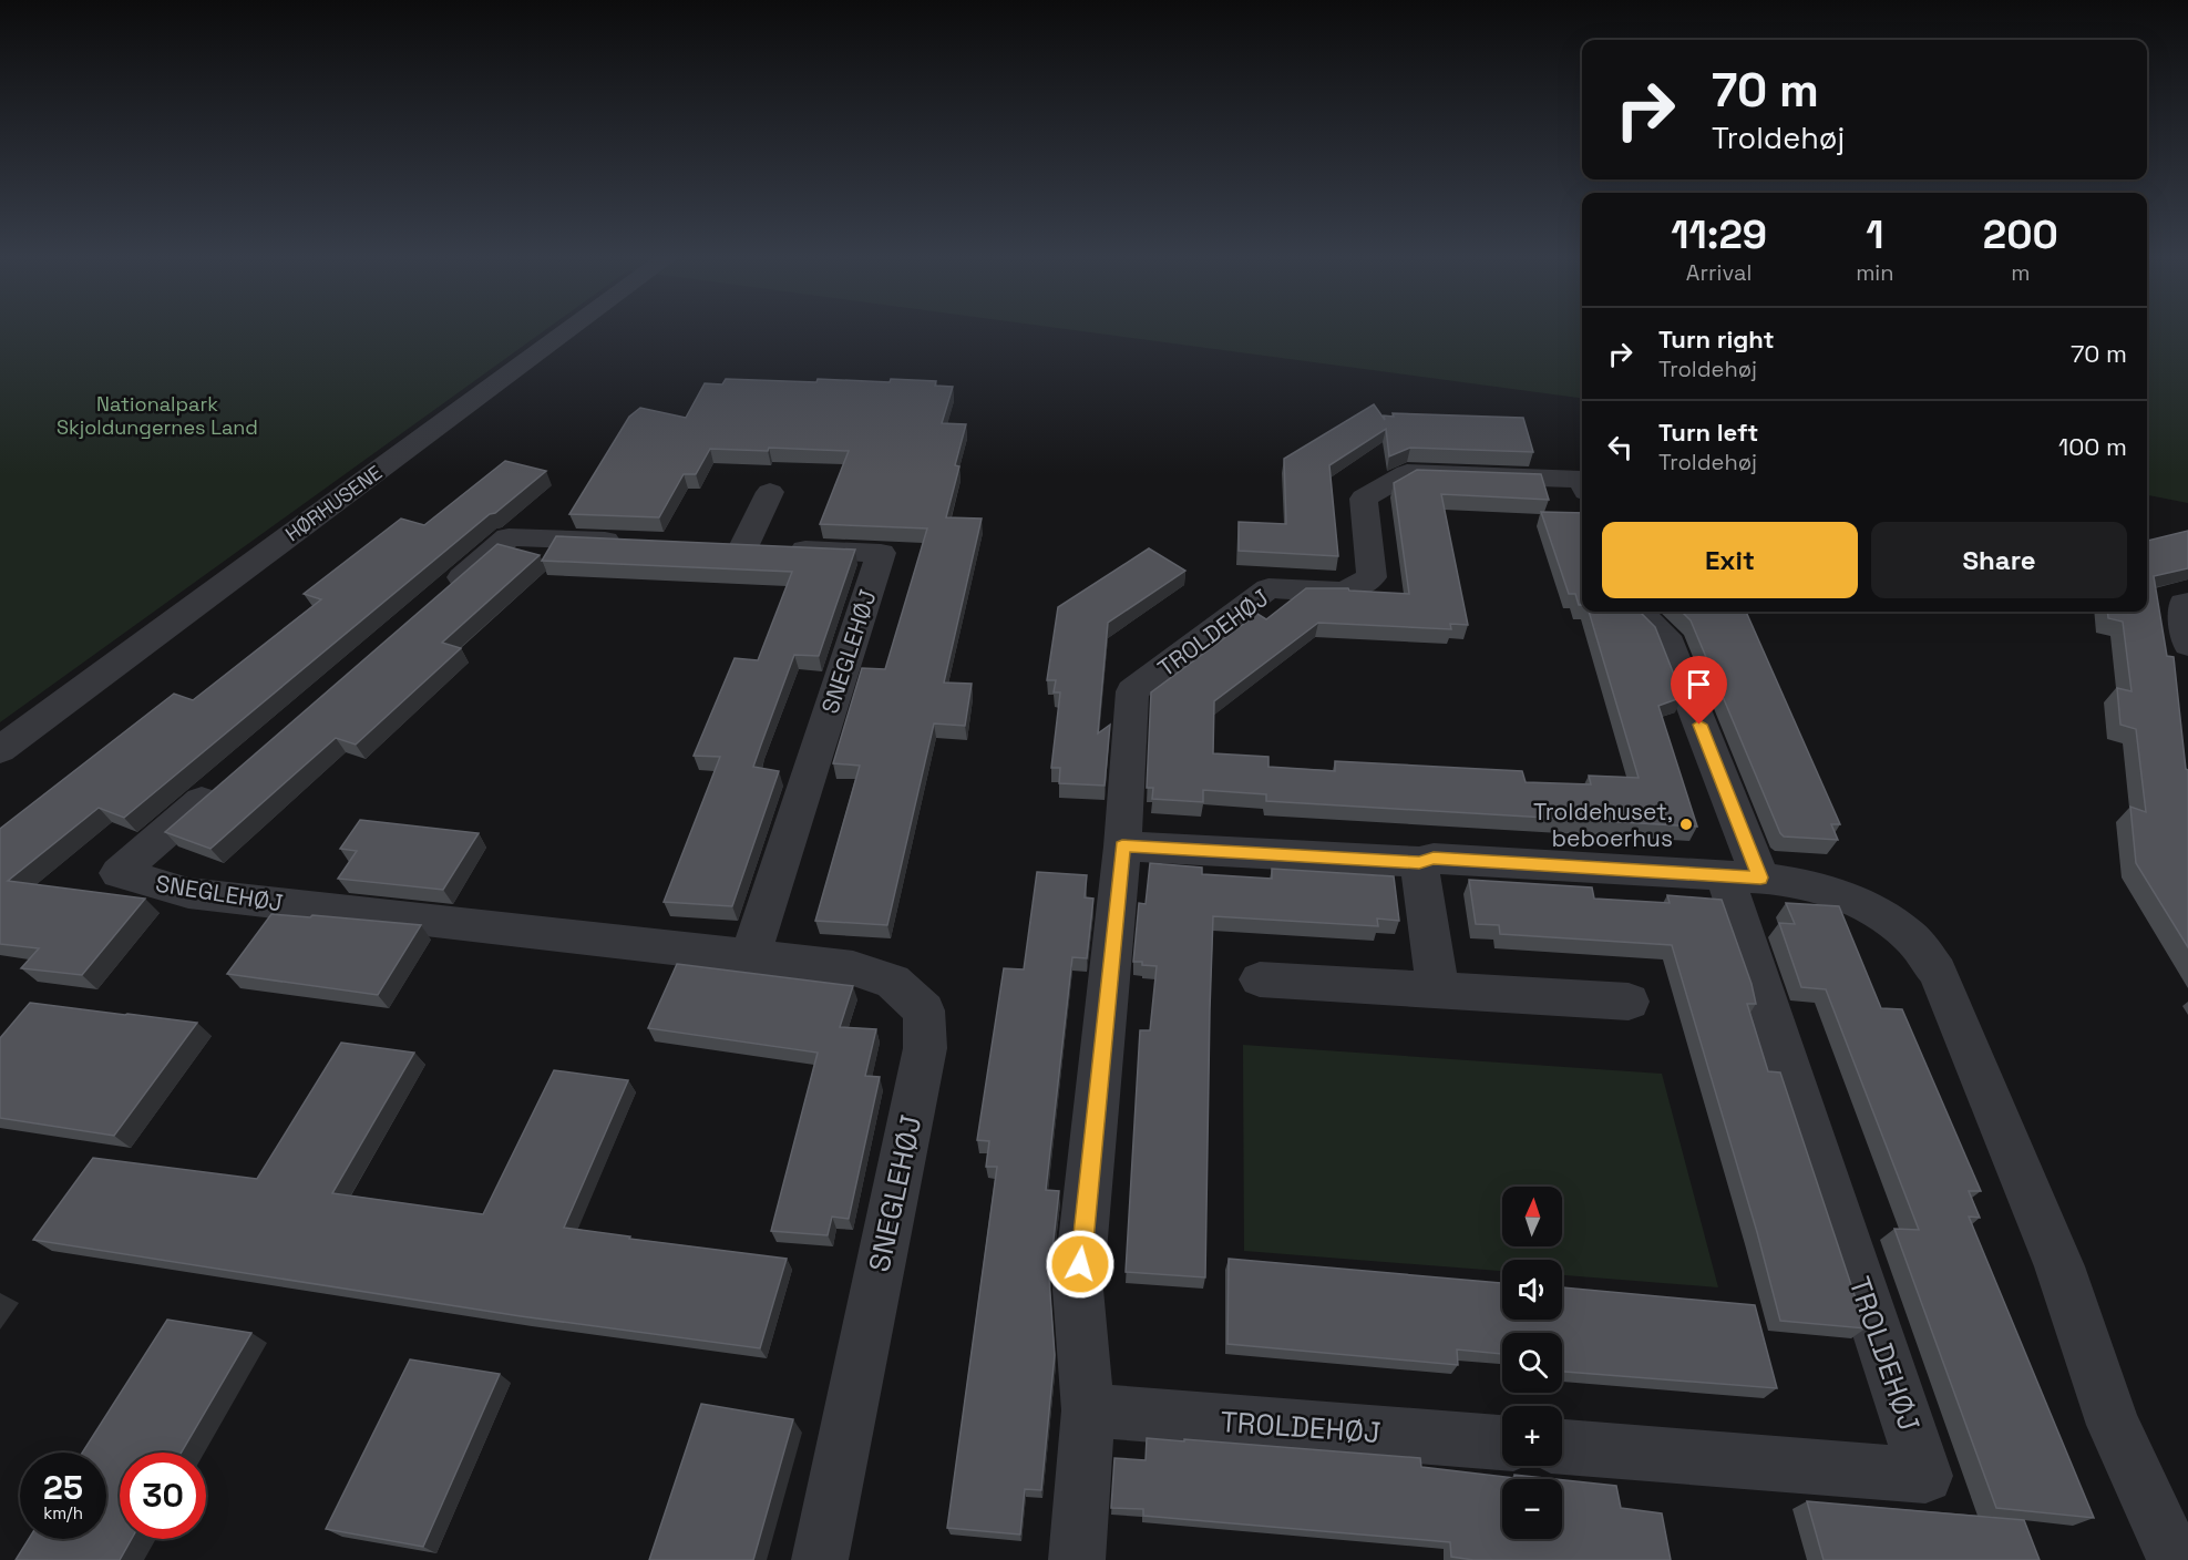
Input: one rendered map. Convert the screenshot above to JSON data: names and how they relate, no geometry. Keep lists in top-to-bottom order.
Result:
{
  "streets": {
    "street": ["HØRHUSENE", "TROLDEHØJ", "SNEGLEHØJ"]
  },
  "parks": ["Nationalpark Skjoldungernes Land"],
  "places": ["Troldehuset, beboerhus"],
  "north": "top",
  "page": {
    "turn": ["70 m", "Troldehøj"],
    "eta": [
      "11:29",
      "Arrival",
      "1",
      "min",
      "200",
      "m"
    ],
    "list": [
      {
        "name": "Turn right",
        "note": "Troldehøj",
        "value": "70 m"
      },
      {
        "name": "Turn left",
        "note": "Troldehøj",
        "value": "100 m"
      }
    ],
    "buttons": ["Exit", "Share"],
    "map_buttons": ["+", "−"],
    "speed": "25 km/h",
    "limit": "30"
  }
}
